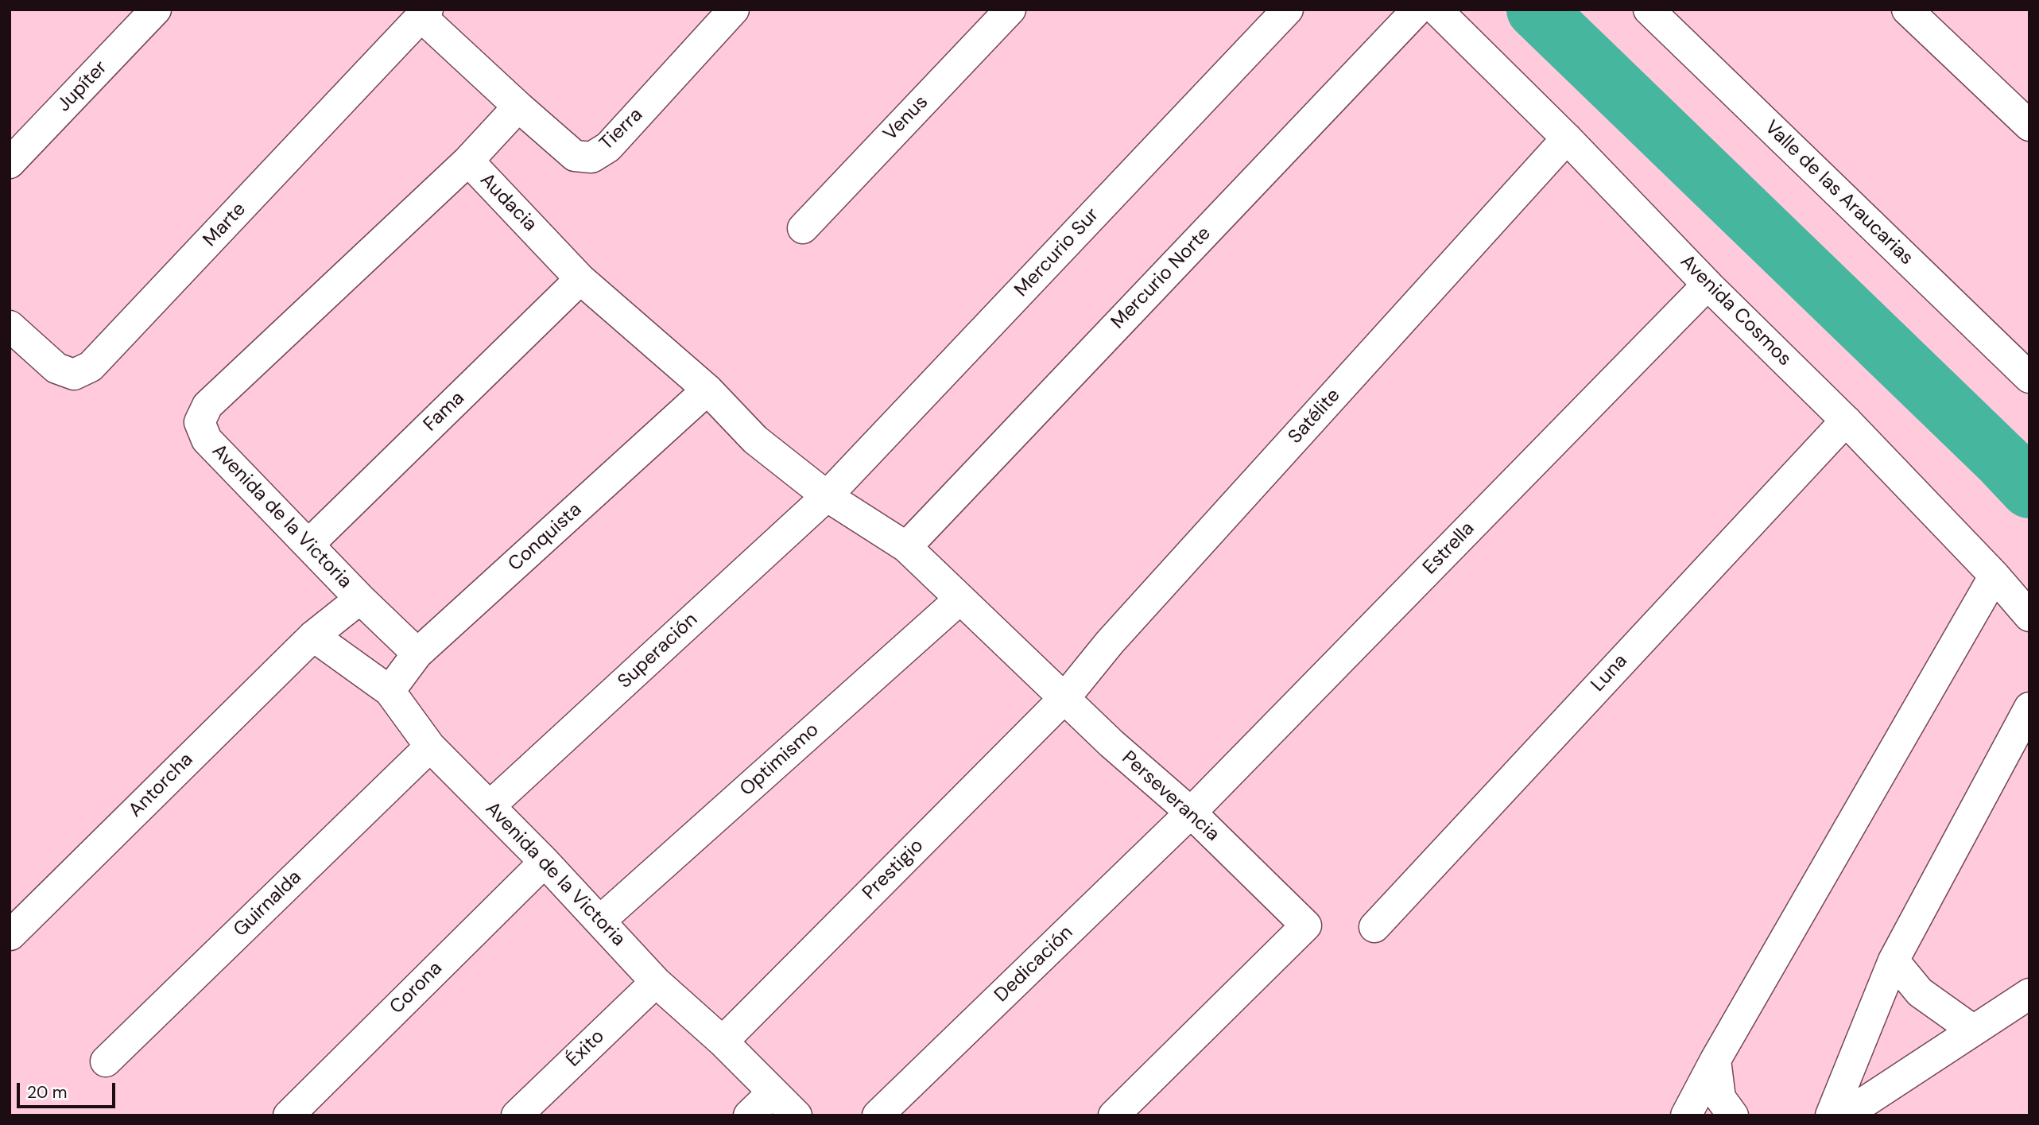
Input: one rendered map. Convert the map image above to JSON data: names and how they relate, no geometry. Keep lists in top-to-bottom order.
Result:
{
  "streets": {
    "street": [
      "Jupíter",
      "Venus",
      "Tierra",
      "Valle de las Araucarias",
      "Audacia",
      "Marte",
      "Mercurio Sur",
      "Mercurio Norte",
      "Avenida Cosmos",
      "Fama",
      "Satélite",
      "Avenida de la Victoria",
      "Conquista",
      "Estrella",
      "Superación",
      "Luna",
      "Optimismo",
      "Antorcha",
      "Perseverancia",
      "Prestigio",
      "Guirnalda",
      "Dedicación",
      "Corona",
      "Éxito"
    ]
  },
  "crossings": [
    ["Tierra", "Marte"],
    ["Audacia", "Mercurio Sur"],
    ["Audacia", "Fama"],
    ["Audacia", "Avenida de la Victoria"],
    ["Audacia", "Conquista"],
    ["Audacia", "Superación"],
    ["Audacia", "Perseverancia"],
    ["Mercurio Sur", "Superación"],
    ["Mercurio Sur", "Perseverancia"],
    ["Mercurio Norte", "Perseverancia"],
    ["Avenida Cosmos", "Satélite"],
    ["Avenida Cosmos", "Estrella"],
    ["Avenida Cosmos", "Luna"],
    ["Fama", "Avenida de la Victoria"],
    ["Satélite", "Perseverancia"],
    ["Satélite", "Prestigio"],
    ["Avenida de la Victoria", "Conquista"],
    ["Avenida de la Victoria", "Superación"],
    ["Avenida de la Victoria", "Optimismo"],
    ["Avenida de la Victoria", "Antorcha"],
    ["Avenida de la Victoria", "Prestigio"],
    ["Avenida de la Victoria", "Guirnalda"],
    ["Avenida de la Victoria", "Corona"],
    ["Avenida de la Victoria", "Éxito"],
    ["Estrella", "Perseverancia"],
    ["Estrella", "Dedicación"],
    ["Superación", "Perseverancia"],
    ["Optimismo", "Perseverancia"],
    ["Perseverancia", "Prestigio"],
    ["Perseverancia", "Dedicación"]
  ],
  "scale_bar": "20 m"
}
